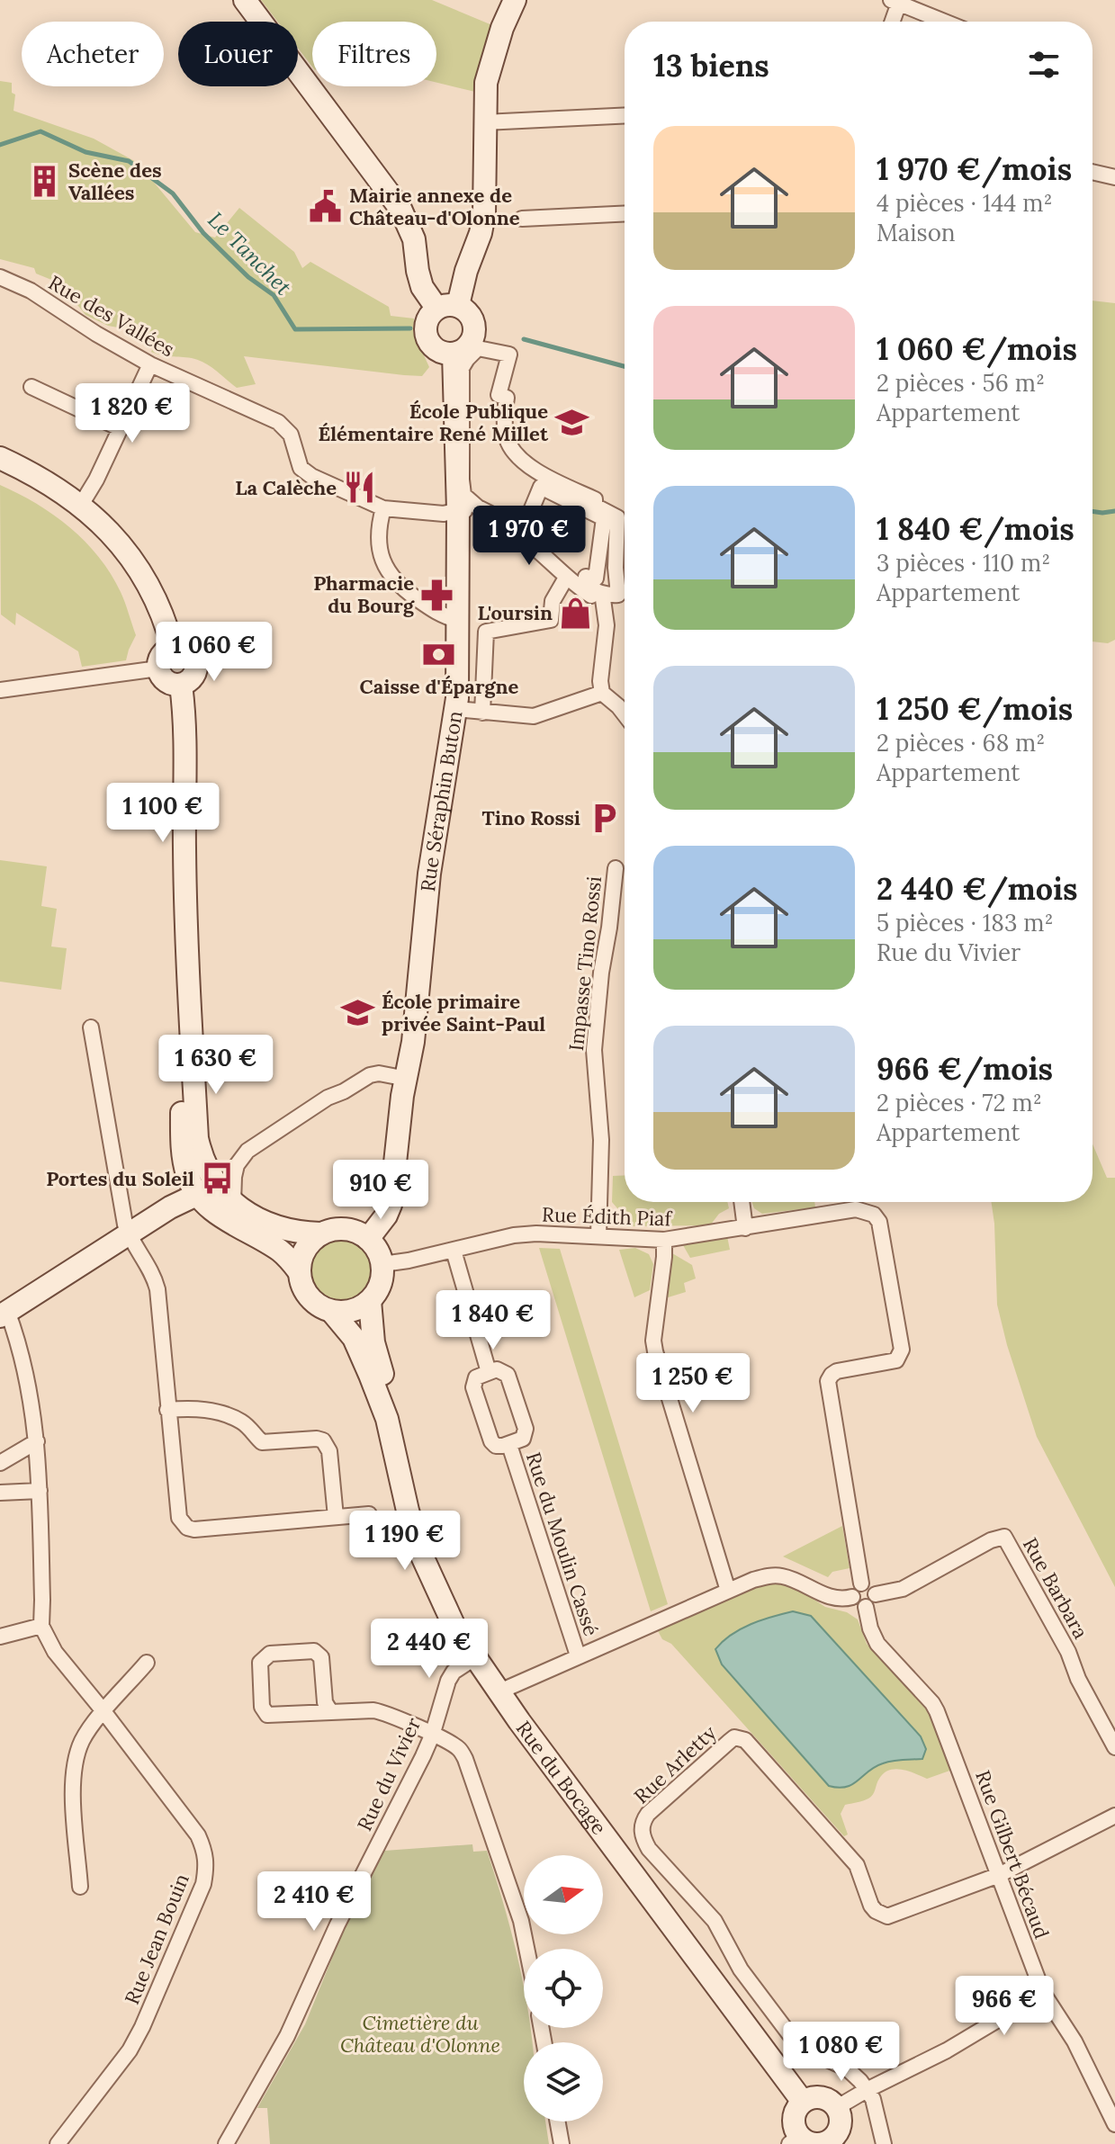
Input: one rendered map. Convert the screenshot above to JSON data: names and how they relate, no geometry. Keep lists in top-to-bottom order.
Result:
{
  "streets": {
    "main road": ["Rue Séraphin Buton", "Rue du Bocage"],
    "street": [
      "Rue des Vallées",
      "Impasse Tino Rossi",
      "Rue Édith Piaf",
      "Rue du Moulin Cassé",
      "Rue Barbara",
      "Rue Arletty",
      "Rue du Vivier",
      "Rue Gilbert Bécaud",
      "Rue Jean Bouin"
    ]
  },
  "crossings": [
    ["Rue des Vallées", "Rue Séraphin Buton"],
    ["Rue Séraphin Buton", "Rue Édith Piaf"],
    ["Rue Séraphin Buton", "Rue du Bocage"],
    ["Impasse Tino Rossi", "Rue Édith Piaf"],
    ["Rue Édith Piaf", "Rue Barbara"],
    ["Rue Édith Piaf", "Rue du Bocage"],
    ["Rue Édith Piaf", "Rue Gilbert Bécaud"],
    ["Rue Barbara", "Rue Gilbert Bécaud"],
    ["Rue Arletty", "Rue Gilbert Bécaud"],
    ["Rue du Vivier", "Rue du Bocage"]
  ],
  "water": ["Le Tanchet"],
  "parks": ["Cimetière du Château d'Olonne"],
  "places": {
    "building": ["Scène des Vallées"],
    "public building": ["Mairie annexe de Château-d'Olonne"],
    "school or university": ["École Publique Élémentaire René Millet", "École primaire privée Saint-Paul"],
    "restaurant": ["La Calèche"],
    "pharmacy": ["Pharmacie du Bourg"],
    "shop": ["L'oursin"],
    "bank": ["Caisse d'Épargne"],
    "parking": ["Tino Rossi"],
    "bus stop": ["Portes du Soleil"]
  },
  "north": "right",
  "page": {
    "chip": ["Acheter", "Louer", "Filtres"],
    "heading": "13 biens",
    "list": [
      {
        "name": "1 970 €/mois",
        "note": "4 pièces · 144 m² · Maison"
      },
      {
        "name": "1 060 €/mois",
        "note": "2 pièces · 56 m² · Appartement"
      },
      {
        "name": "1 840 €/mois",
        "note": "3 pièces · 110 m² · Appartement"
      },
      {
        "name": "1 250 €/mois",
        "note": "2 pièces · 68 m² · Appartement"
      },
      {
        "name": "2 440 €/mois",
        "note": "5 pièces · 183 m² · Rue du Vivier"
      },
      {
        "name": "966 €/mois",
        "note": "2 pièces · 72 m² · Appartement"
      }
    ],
    "price": [
      "1 820 €",
      "1 970 €",
      "1 060 €",
      "1 100 €",
      "1 630 €",
      "910 €",
      "1 840 €",
      "1 250 €",
      "1 190 €",
      "2 440 €",
      "2 410 €",
      "966 €",
      "1 080 €"
    ]
  }
}
